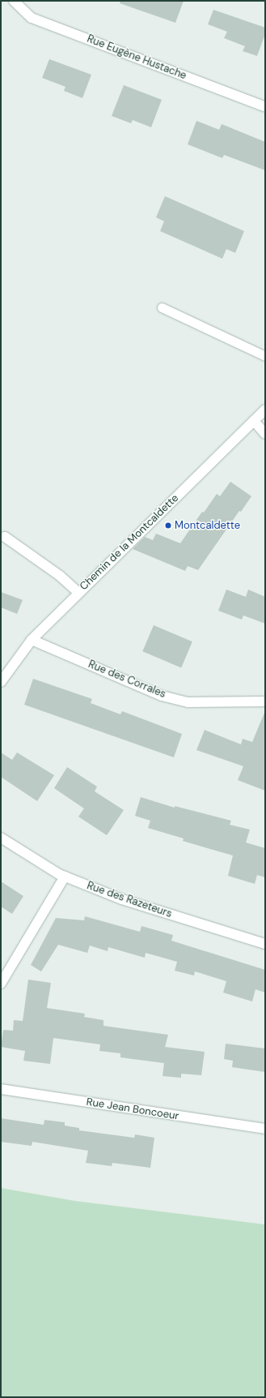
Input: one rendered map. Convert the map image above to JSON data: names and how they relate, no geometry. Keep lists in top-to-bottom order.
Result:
{
  "streets": {
    "street": [
      "Rue Eugène Hustache",
      "Chemin de la Montcaldette",
      "Rue des Corrales",
      "Rue des Razeteurs",
      "Rue Jean Boncoeur"
    ]
  },
  "crossings": [
    ["Chemin de la Montcaldette", "Rue des Corrales"]
  ],
  "places": ["Montcaldette"]
}
